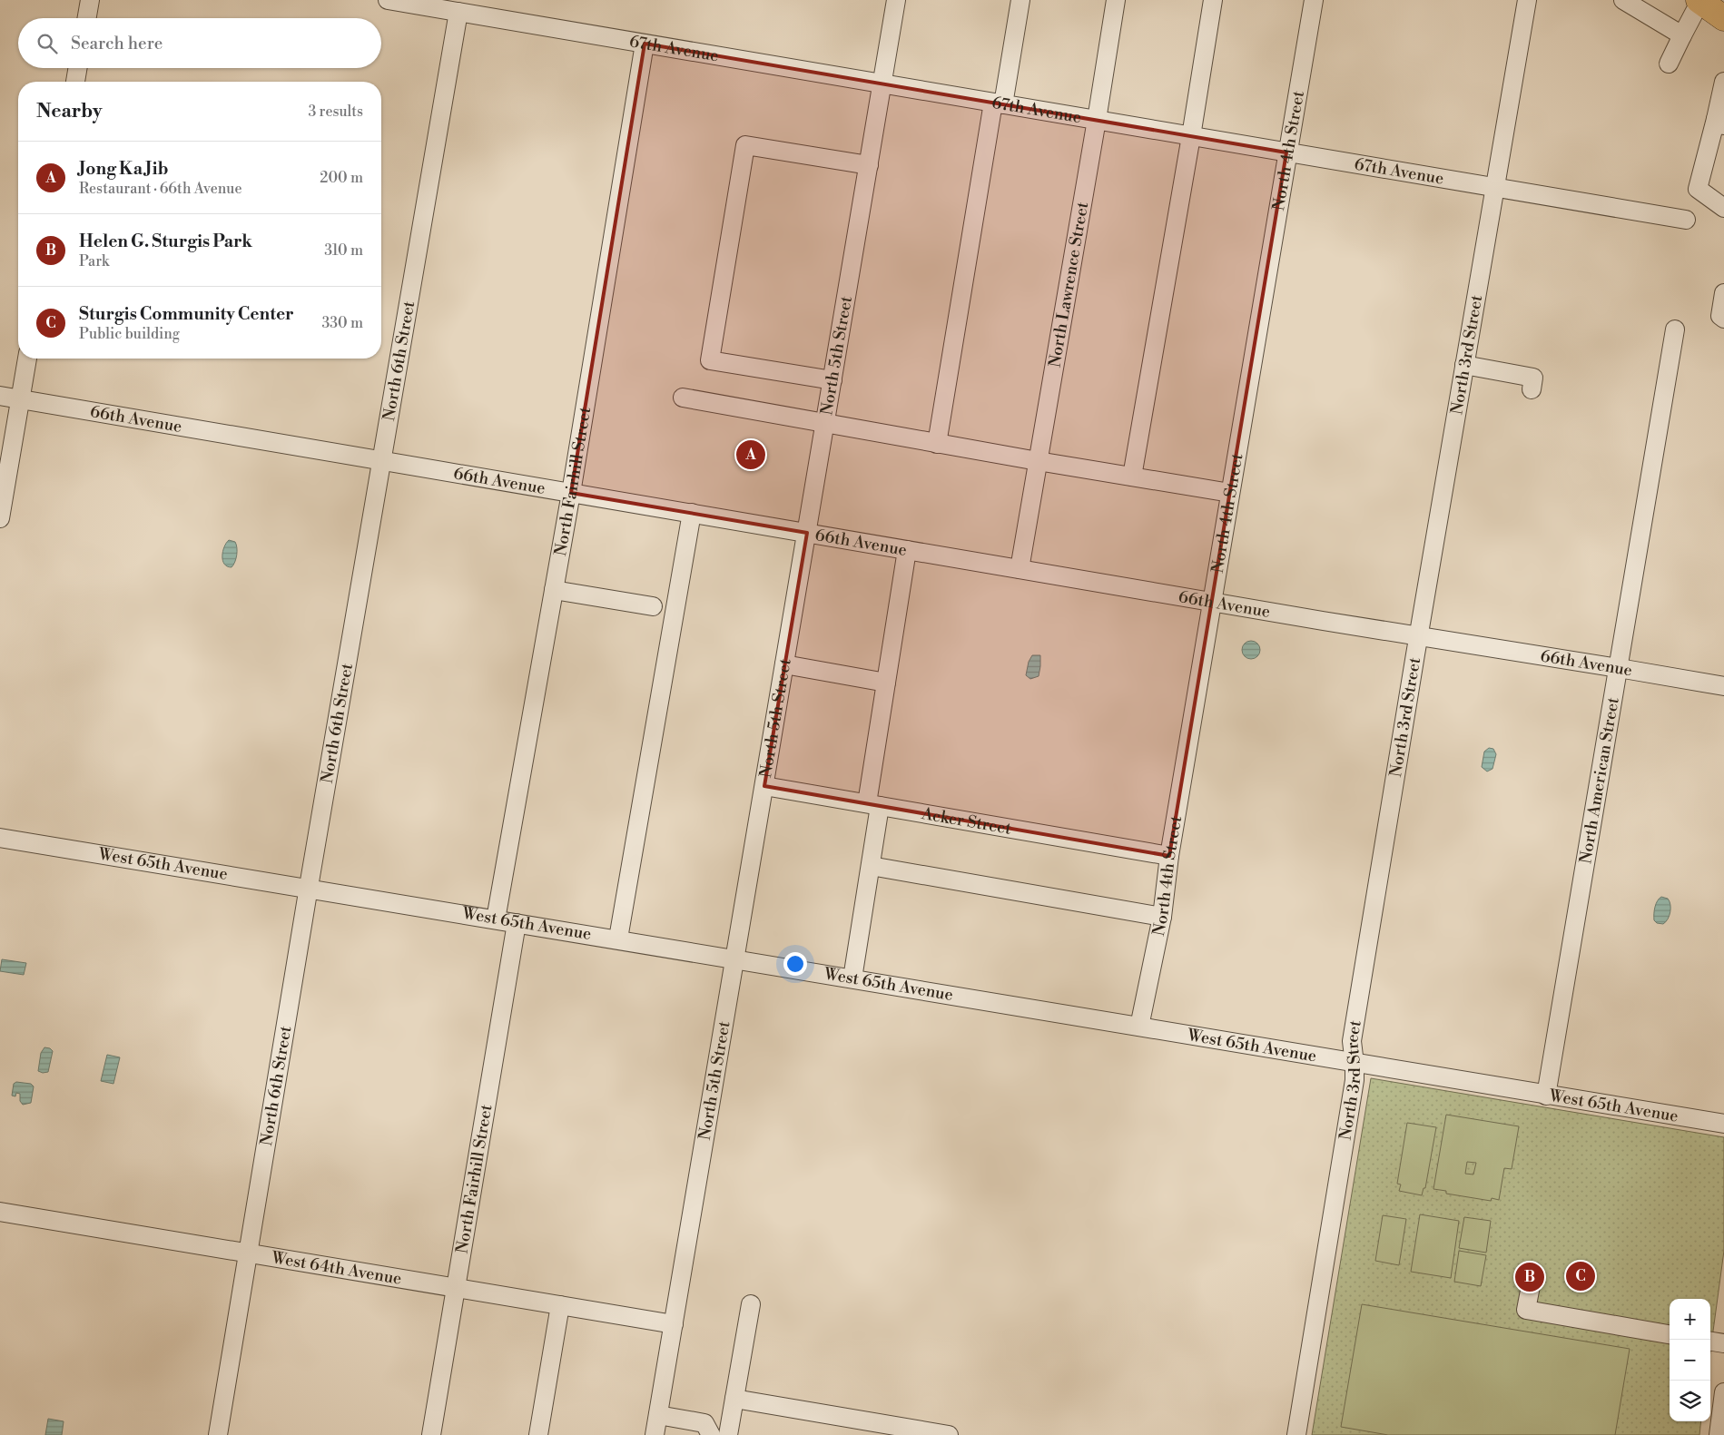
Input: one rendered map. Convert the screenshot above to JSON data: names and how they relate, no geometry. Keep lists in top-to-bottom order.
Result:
{
  "streets": {
    "street": [
      "67th Avenue",
      "North 4th Street",
      "North Lawrence Street",
      "North 5th Street",
      "North 3rd Street",
      "North 6th Street",
      "66th Avenue",
      "North Fairhill Street",
      "North American Street",
      "Acker Street",
      "West 65th Avenue",
      "West 64th Avenue"
    ]
  },
  "crossings": [
    ["67th Avenue", "North 4th Street"],
    ["67th Avenue", "North Lawrence Street"],
    ["67th Avenue", "North 5th Street"],
    ["67th Avenue", "North 3rd Street"],
    ["67th Avenue", "North 6th Street"],
    ["67th Avenue", "North Fairhill Street"],
    ["North 4th Street", "66th Avenue"],
    ["North 4th Street", "Acker Street"],
    ["North 4th Street", "West 65th Avenue"],
    ["North Lawrence Street", "66th Avenue"],
    ["North 5th Street", "66th Avenue"],
    ["North 5th Street", "Acker Street"],
    ["North 5th Street", "West 65th Avenue"],
    ["North 5th Street", "West 64th Avenue"],
    ["North 3rd Street", "66th Avenue"],
    ["North 3rd Street", "West 65th Avenue"],
    ["North 6th Street", "66th Avenue"],
    ["North 6th Street", "West 65th Avenue"],
    ["North 6th Street", "West 64th Avenue"],
    ["66th Avenue", "North Fairhill Street"],
    ["66th Avenue", "North American Street"],
    ["North Fairhill Street", "West 65th Avenue"],
    ["North Fairhill Street", "West 64th Avenue"],
    ["North American Street", "West 65th Avenue"]
  ],
  "page": {
    "search": "Search here",
    "heading": ["Nearby", "3 results"],
    "list": [
      {
        "mark": "A",
        "name": "Jong Ka Jib",
        "note": "Restaurant · 66th Avenue",
        "value": "200 m"
      },
      {
        "mark": "B",
        "name": "Helen G. Sturgis Park",
        "note": "Park",
        "value": "310 m"
      },
      {
        "mark": "C",
        "name": "Sturgis Community Center",
        "note": "Public building",
        "value": "330 m"
      }
    ],
    "pins": ["A", "C", "B"],
    "map_buttons": ["+", "−"]
  }
}
